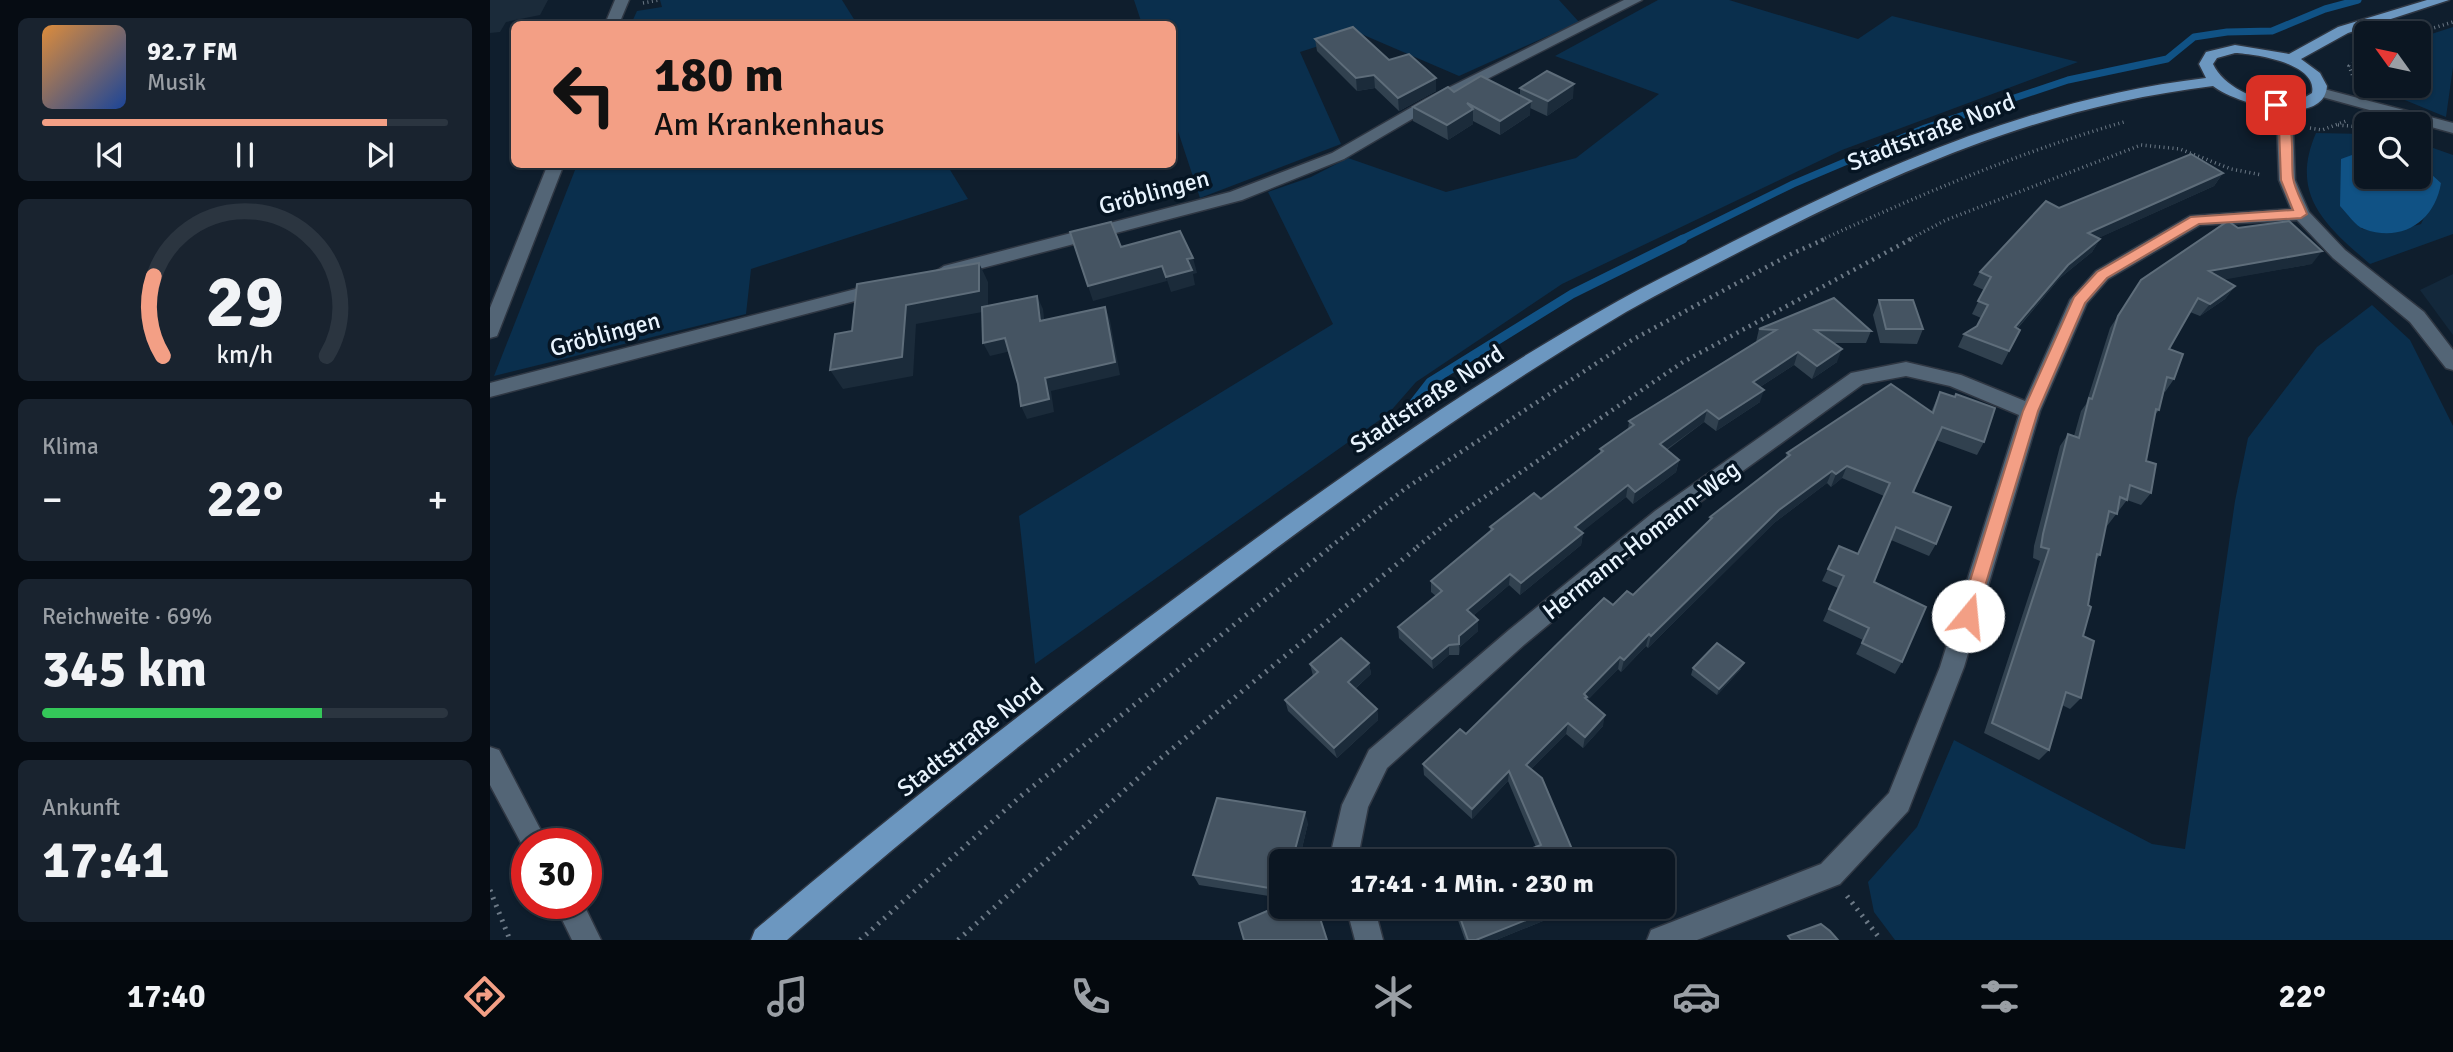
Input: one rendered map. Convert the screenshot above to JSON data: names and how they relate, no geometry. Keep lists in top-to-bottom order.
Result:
{
  "streets": {
    "main road": ["Stadtstraße Nord"],
    "street": ["Gröblingen", "Hermann-Homann-Weg"]
  },
  "north": "top left",
  "page": {
    "turn": ["180 m", "Am Krankenhaus"],
    "song": ["92.7 FM", "Musik"],
    "tile": [
      "Klima",
      ["Reichweite · 69%", "345 km"],
      ["Ankunft", "17:41"]
    ],
    "heat": ["−", "22°", "+"],
    "limit": "30",
    "trip": "17:41 · 1 Min. · 230 m",
    "tabs": ["17:40", "22°"],
    "gauge": ["29", "km/h"]
  }
}
